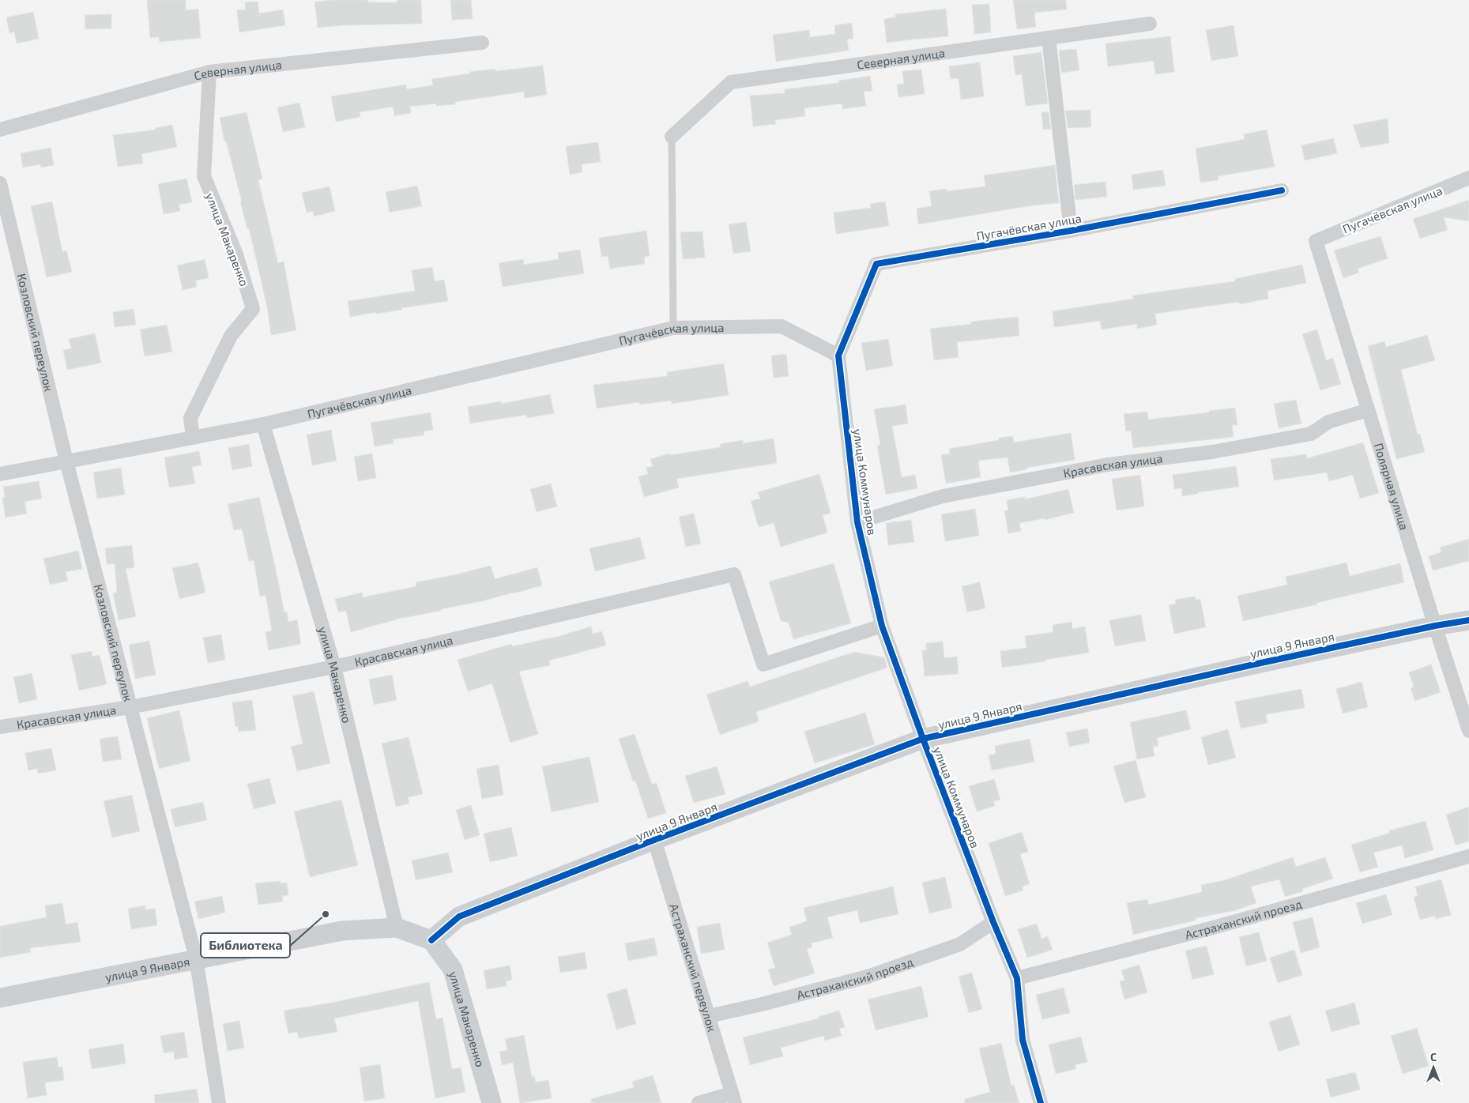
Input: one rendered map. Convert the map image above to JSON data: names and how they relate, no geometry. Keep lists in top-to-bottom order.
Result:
{
  "streets": {
    "street": [
      "Северная улица",
      "Пугачёвская улица",
      "улица Макаренко",
      "Козловский переулок",
      "Красавская улица",
      "улица Коммунаров",
      "Полярная улица",
      "улица 9 Января",
      "Астраханский проезд",
      "Астраханский переулок"
    ]
  },
  "crossings": [
    ["Северная улица", "улица Макаренко"],
    ["Пугачёвская улица", "улица Макаренко"],
    ["Пугачёвская улица", "Козловский переулок"],
    ["Пугачёвская улица", "улица Коммунаров"],
    ["Пугачёвская улица", "Полярная улица"],
    ["улица Макаренко", "Красавская улица"],
    ["улица Макаренко", "улица 9 Января"],
    ["Козловский переулок", "Красавская улица"],
    ["Козловский переулок", "улица 9 Января"],
    ["Красавская улица", "улица Коммунаров"],
    ["Красавская улица", "Полярная улица"],
    ["улица Коммунаров", "улица 9 Января"],
    ["улица Коммунаров", "Астраханский проезд"],
    ["Полярная улица", "улица 9 Января"],
    ["улица 9 Января", "Астраханский переулок"],
    ["Астраханский проезд", "Астраханский переулок"]
  ],
  "places": ["Библиотека"],
  "north": "top"
}
